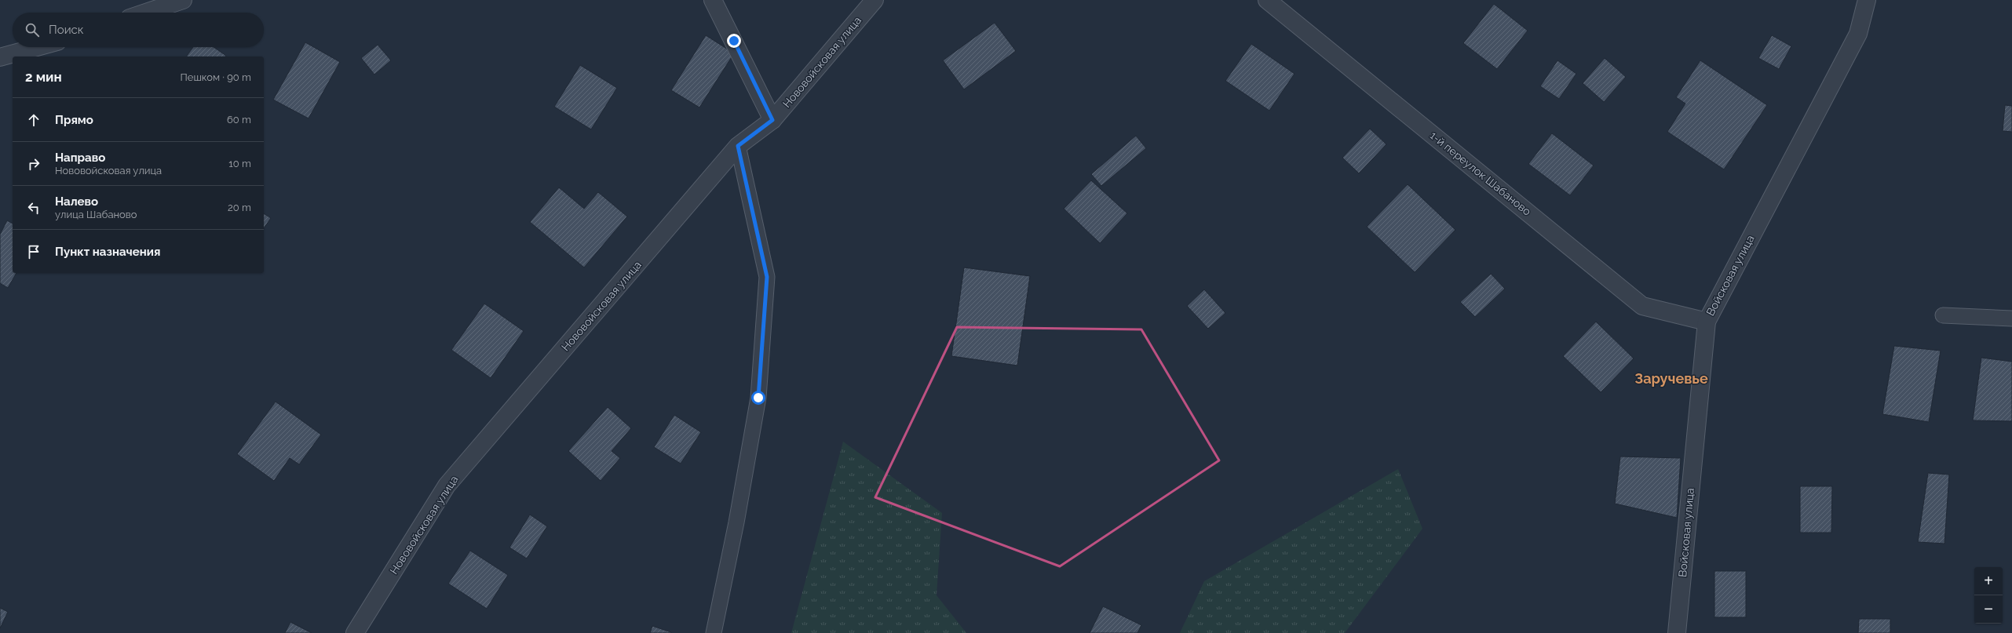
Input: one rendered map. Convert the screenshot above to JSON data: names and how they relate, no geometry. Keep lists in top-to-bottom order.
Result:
{
  "streets": {
    "street": ["Нововойсковая улица", "1-й переулок Шабаново", "Войсковая улица"]
  },
  "crossings": [
    ["1-й переулок Шабаново", "Войсковая улица"]
  ],
  "districts": ["Заручевье"],
  "page": {
    "search": "Поиск",
    "heading": ["2 мин", "Пешком · 90 m"],
    "list": [
      ["Прямо", "60 m"],
      ["Направо", "Нововойсковая улица", "10 m"],
      ["Налево", "улица Шабаново", "20 m"],
      "Пункт назначения"
    ],
    "map_buttons": ["+", "−"]
  }
}
